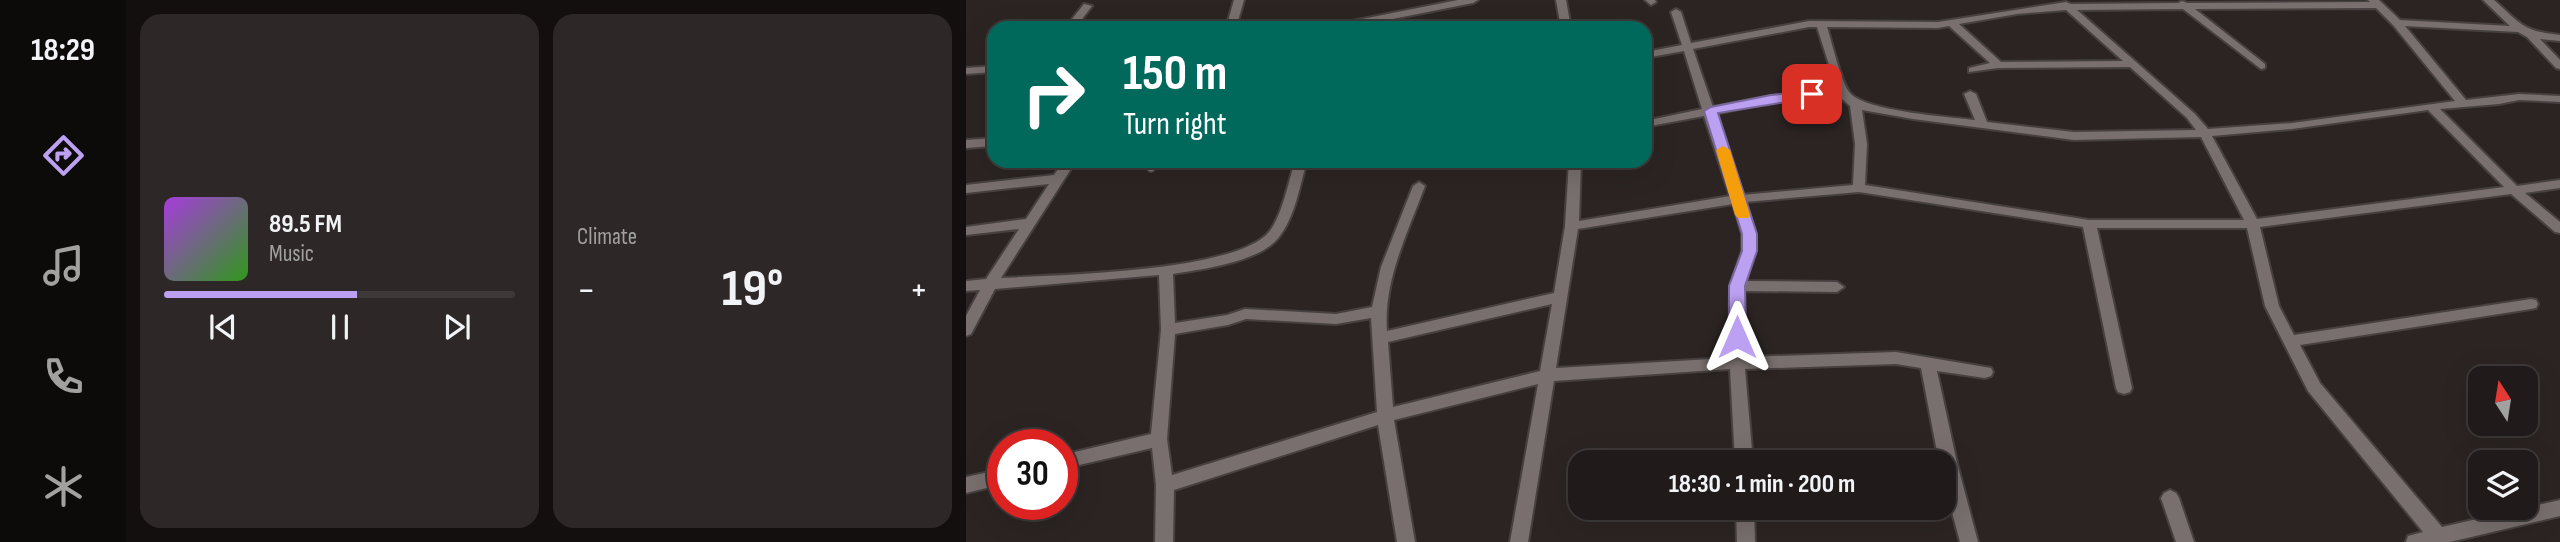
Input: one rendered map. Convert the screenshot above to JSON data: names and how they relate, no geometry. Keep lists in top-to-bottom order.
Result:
{
  "north": "top",
  "page": {
    "tabs": "18:29",
    "tile": "Climate",
    "turn": ["150 m", "Turn right"],
    "song": ["89.5 FM", "Music"],
    "heat": ["−", "19°", "+"],
    "limit": "30",
    "trip": "18:30 · 1 min · 200 m"
  }
}
